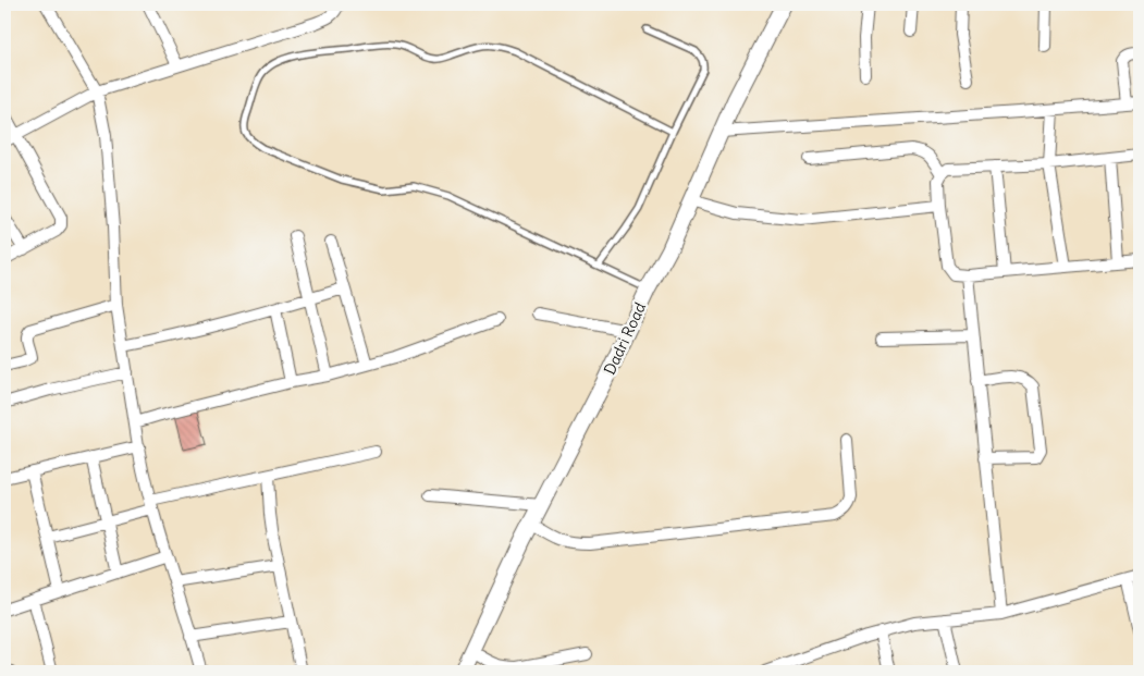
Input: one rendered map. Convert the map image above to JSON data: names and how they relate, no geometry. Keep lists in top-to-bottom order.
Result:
{
  "streets": {
    "main road": ["Dadri Road"]
  }
}
